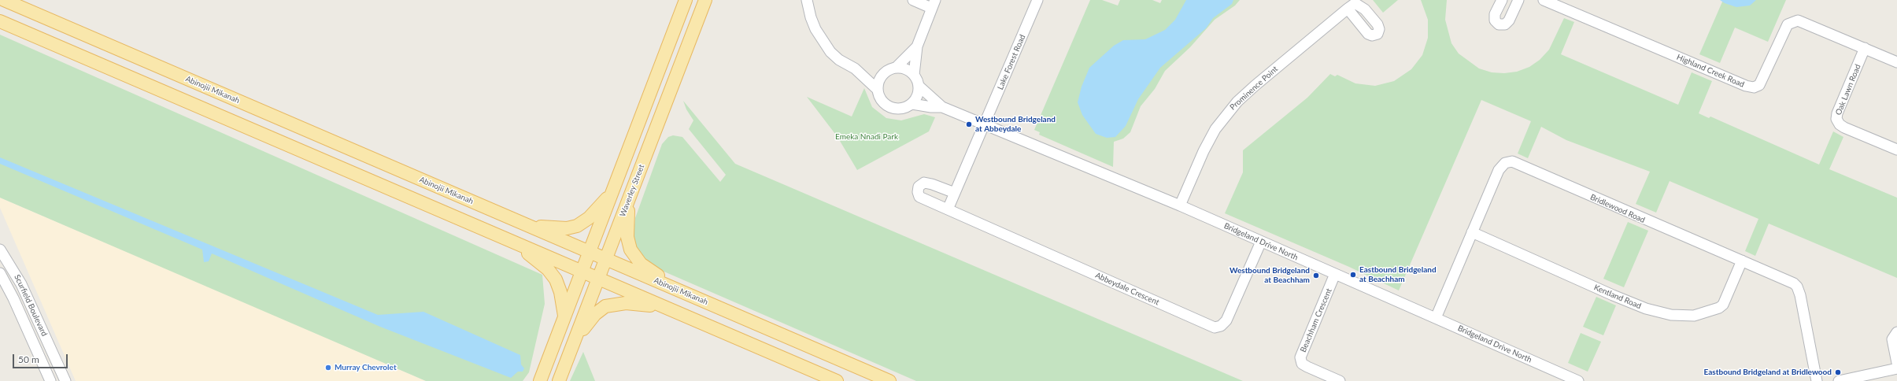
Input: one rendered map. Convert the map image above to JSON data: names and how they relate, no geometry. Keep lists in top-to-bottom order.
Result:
{
  "streets": {
    "main road": ["Abinojii Mikanah", "Waverley Street"],
    "street": [
      "Lake Forest Road",
      "Highland Creek Road",
      "Prominence Point",
      "Oak Lawn Road",
      "Bridlewood Road",
      "Bridgeland Drive North",
      "Abbeydale Crescent",
      "Kentland Road",
      "Scurfield Boulevard",
      "Beachham Crescent"
    ]
  },
  "crossings": [
    ["Lake Forest Road", "Bridgeland Drive North"],
    ["Highland Creek Road", "Oak Lawn Road"],
    ["Prominence Point", "Bridgeland Drive North"],
    ["Abinojii Mikanah", "Waverley Street"],
    ["Bridlewood Road", "Bridgeland Drive North"],
    ["Bridlewood Road", "Kentland Road"],
    ["Bridgeland Drive North", "Abbeydale Crescent"],
    ["Bridgeland Drive North", "Beachham Crescent"]
  ],
  "parks": ["Emeka Nnadi Park"],
  "places": [
    "Westbound Bridgeland at Abbeydale",
    "Eastbound Bridgeland at Beachham",
    "Westbound Bridgeland at Beachham",
    "Murray Chevrolet",
    "Eastbound Bridgeland at Bridlewood"
  ],
  "scale_bar": "50 m"
}
